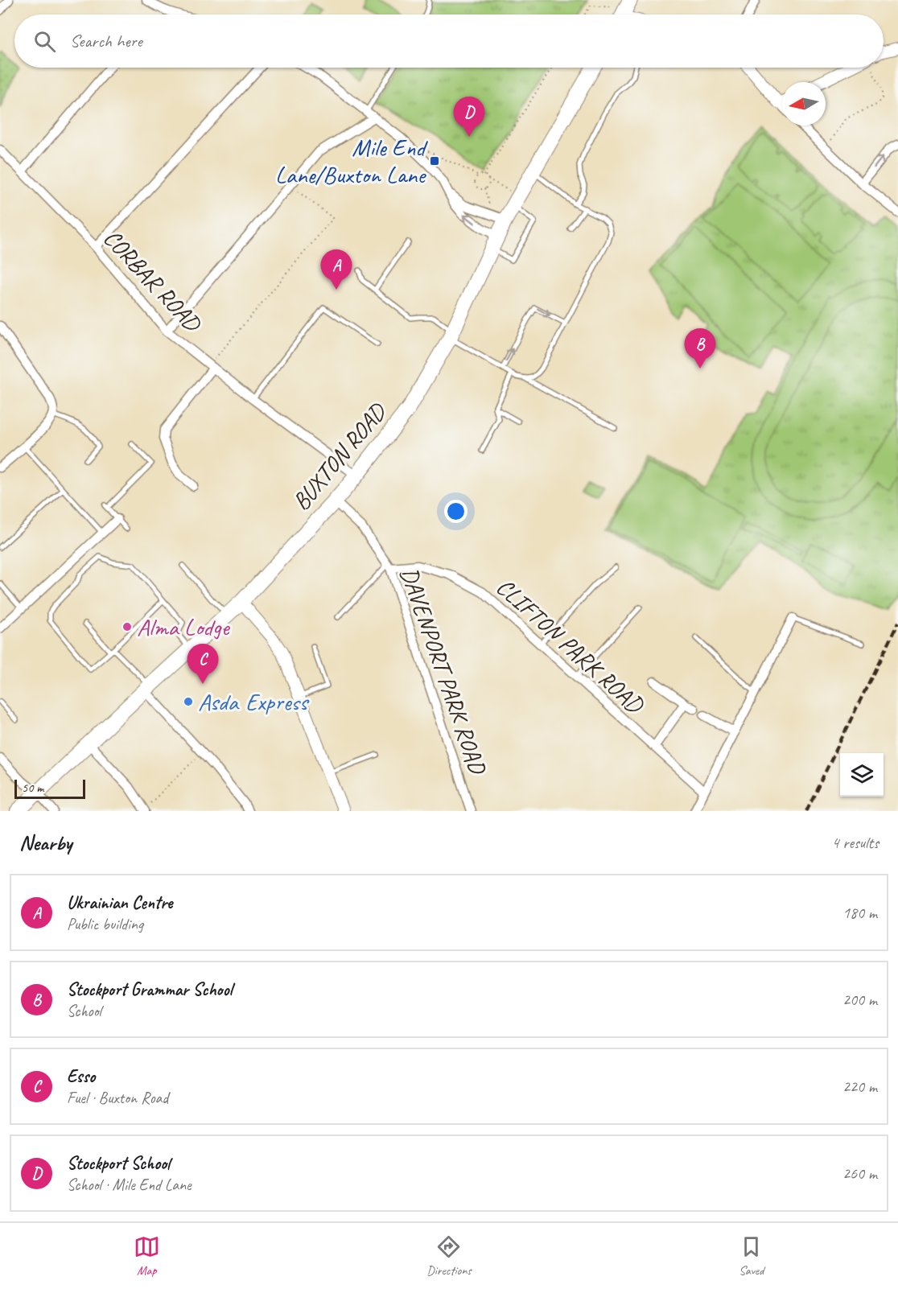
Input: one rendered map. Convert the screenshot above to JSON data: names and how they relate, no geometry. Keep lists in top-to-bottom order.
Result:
{
  "streets": {
    "highway": ["BUXTON ROAD"],
    "street": ["CORBAR ROAD", "CLIFTON PARK ROAD", "DAVENPORT PARK ROAD"]
  },
  "crossings": [
    ["CORBAR ROAD", "BUXTON ROAD"],
    ["BUXTON ROAD", "DAVENPORT PARK ROAD"],
    ["CLIFTON PARK ROAD", "DAVENPORT PARK ROAD"]
  ],
  "places": {
    "transit": ["Mile End Lane/Buxton Lane"],
    "other": ["Alma Lodge", "Asda Express"]
  },
  "scale_bar": "50 m",
  "north": "left",
  "page": {
    "search": "Search here",
    "pins": [
      "D",
      "A",
      "B",
      "C"
    ],
    "scale": "50 m",
    "heading": ["Nearby", "4 results"],
    "list": [
      {
        "mark": "A",
        "name": "Ukrainian Centre",
        "note": "Public building",
        "value": "180 m"
      },
      {
        "mark": "B",
        "name": "Stockport Grammar School",
        "note": "School",
        "value": "200 m"
      },
      {
        "mark": "C",
        "name": "Esso",
        "note": "Fuel · Buxton Road",
        "value": "220 m"
      },
      {
        "mark": "D",
        "name": "Stockport School",
        "note": "School · Mile End Lane",
        "value": "260 m"
      }
    ],
    "nav": ["Map", "Directions", "Saved"]
  }
}
